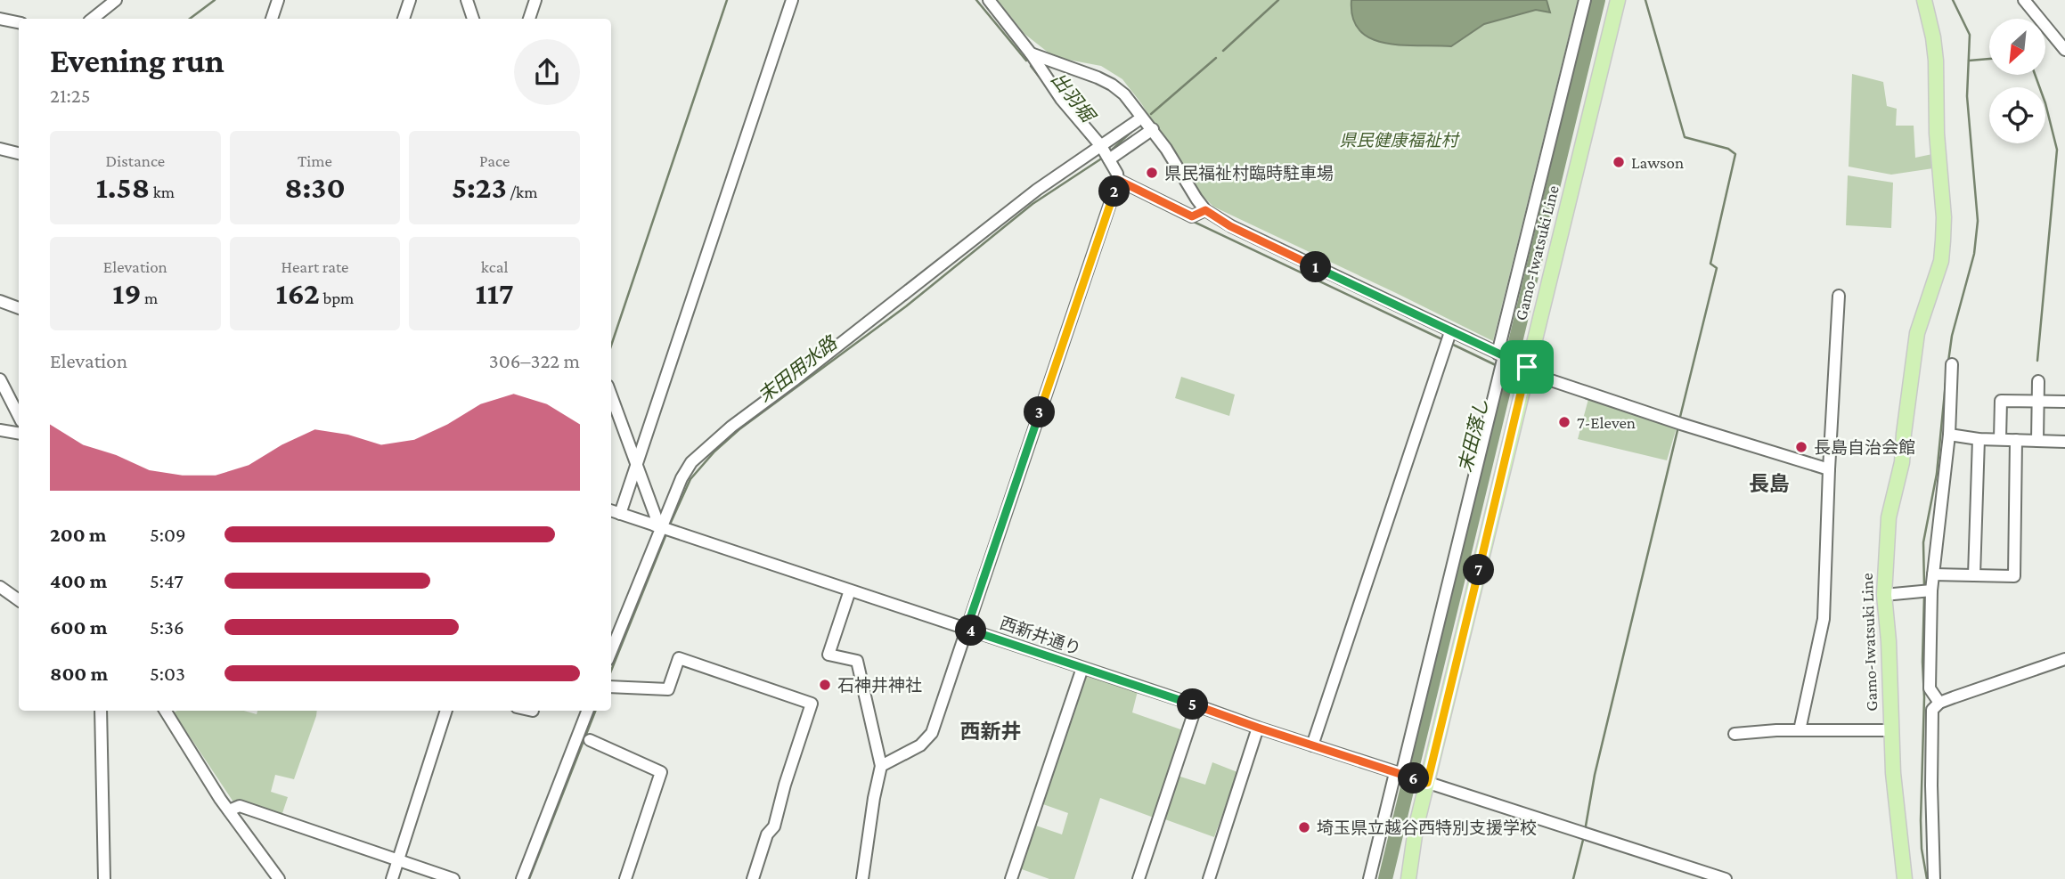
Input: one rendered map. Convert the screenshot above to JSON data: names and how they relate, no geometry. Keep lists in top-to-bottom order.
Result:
{
  "streets": {
    "main road": ["Gamo-Iwatsuki Line"],
    "street": ["西新井通り"]
  },
  "crossings": [
    ["Gamo-Iwatsuki Line", "西新井通り"]
  ],
  "districts": ["長島", "西新井"],
  "water": ["出羽堀", "末田用水路", "末田落し"],
  "parks": ["県民健康福祉村"],
  "places": [
    "Lawson",
    "県民福祉村臨時駐車場",
    "7-Eleven",
    "長島自治会館",
    "石神井神社",
    "埼玉県立越谷西特別支援学校"
  ],
  "north": "bottom left",
  "page": {
    "heading": ["Evening run", "21:25"],
    "stats": [
      ["Distance", "1.58 km"],
      ["Time", "8:30"],
      ["Pace", "5:23 /km"],
      ["Elevation", "19 m"],
      ["Heart rate", "162 bpm"],
      ["kcal", "117"]
    ],
    "pins": [
      "2",
      "1",
      "3",
      "7",
      "4",
      "5",
      "6"
    ],
    "chart": ["Elevation", "306–322 m"],
    "list": [
      {
        "name": "200 m",
        "note": "5:09"
      },
      {
        "name": "400 m",
        "note": "5:47"
      },
      {
        "name": "600 m",
        "note": "5:36"
      },
      {
        "name": "800 m",
        "note": "5:03"
      }
    ]
  }
}
